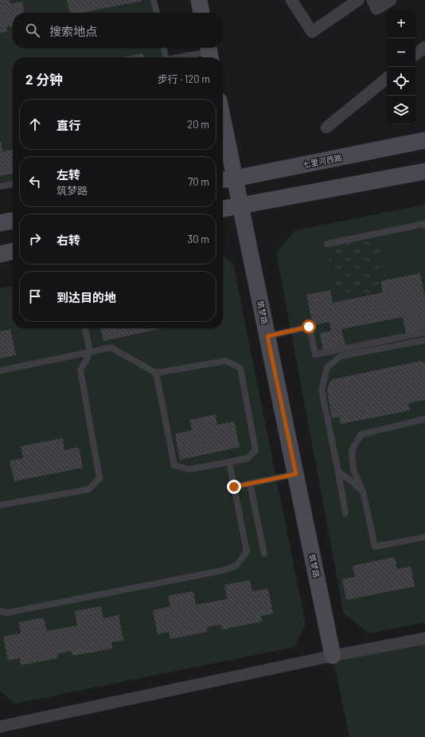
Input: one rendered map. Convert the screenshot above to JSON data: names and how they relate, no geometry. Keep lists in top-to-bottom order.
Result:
{
  "streets": {
    "street": ["七里河西路", "筑梦路"]
  },
  "crossings": [
    ["七里河西路", "筑梦路"]
  ],
  "page": {
    "map_buttons": ["+", "−"],
    "search": "搜索地点",
    "heading": ["2 分钟", "步行 · 120 m"],
    "list": [
      ["直行", "20 m"],
      ["左转", "筑梦路", "70 m"],
      ["右转", "30 m"],
      "到达目的地"
    ]
  }
}
